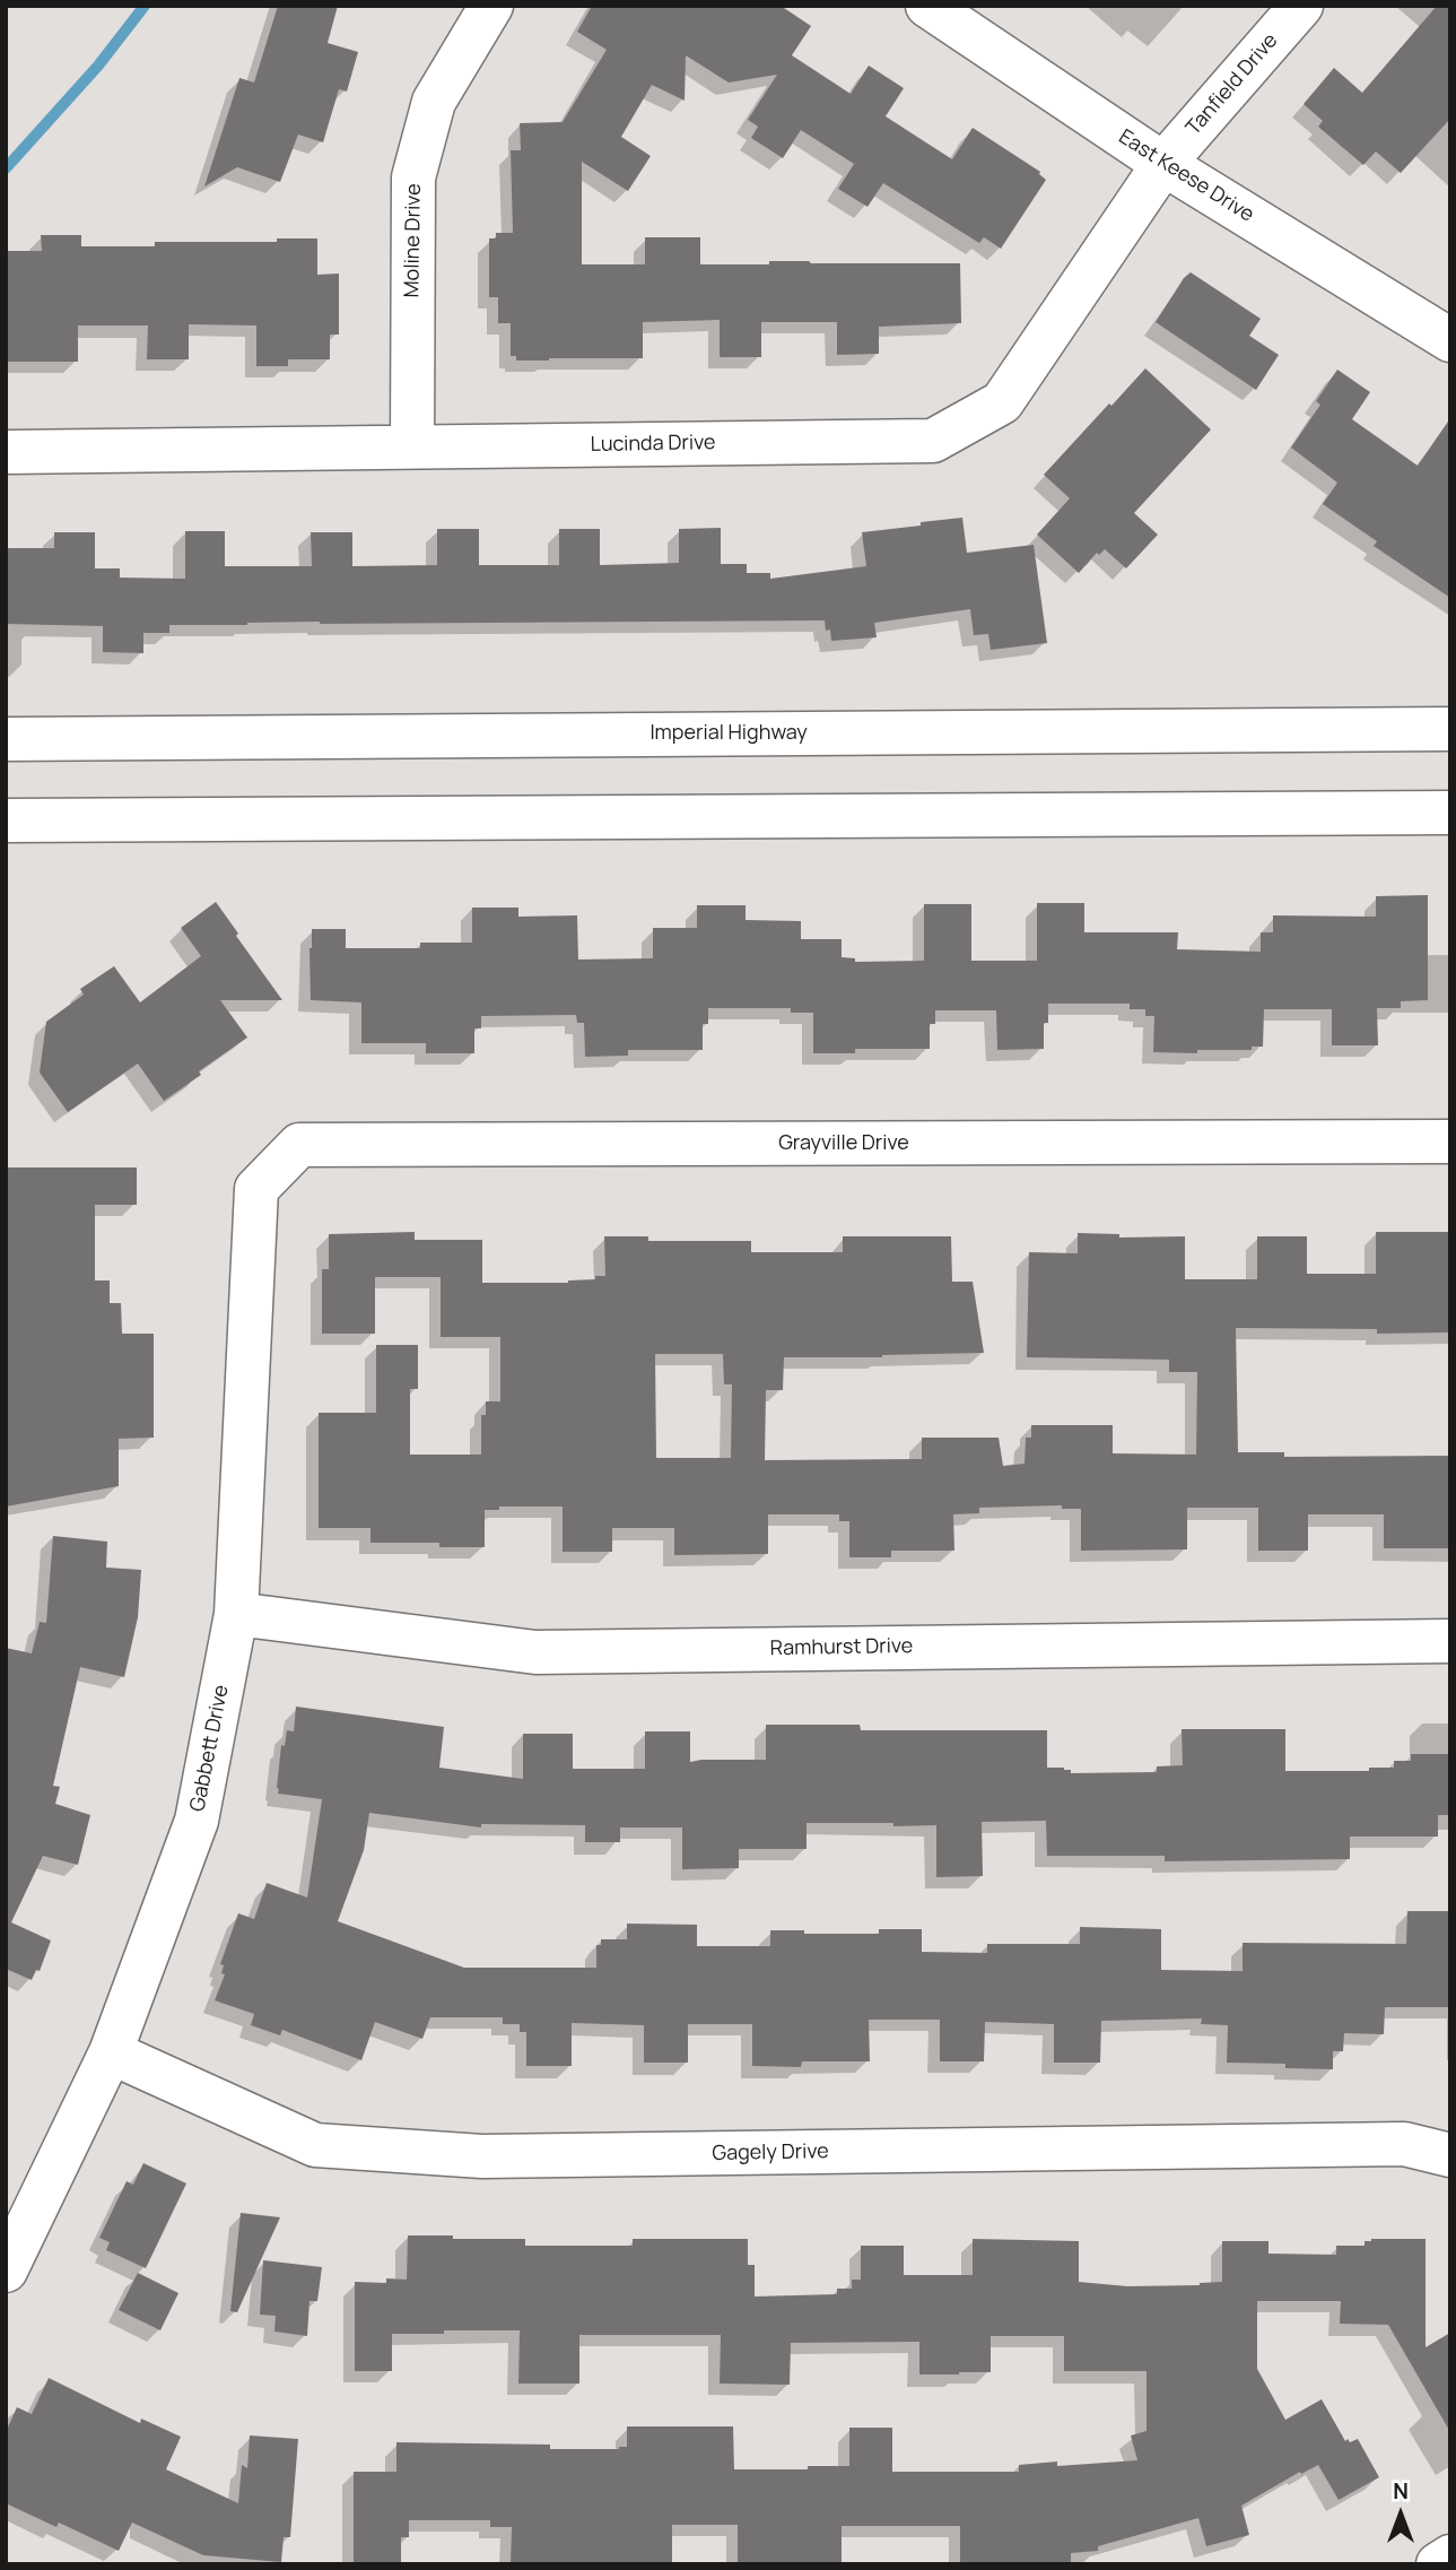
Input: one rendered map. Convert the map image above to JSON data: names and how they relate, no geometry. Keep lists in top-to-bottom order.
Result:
{
  "streets": {
    "street": [
      "Tanfield Drive",
      "East Keese Drive",
      "Moline Drive",
      "Lucinda Drive",
      "Imperial Highway",
      "Grayville Drive",
      "Ramhurst Drive",
      "Gabbett Drive",
      "Gagely Drive"
    ]
  },
  "crossings": [
    ["Tanfield Drive", "East Keese Drive"],
    ["Tanfield Drive", "Lucinda Drive"],
    ["East Keese Drive", "Lucinda Drive"],
    ["Moline Drive", "Lucinda Drive"],
    ["Grayville Drive", "Gabbett Drive"],
    ["Ramhurst Drive", "Gabbett Drive"],
    ["Gabbett Drive", "Gagely Drive"]
  ],
  "north": "top"
}
